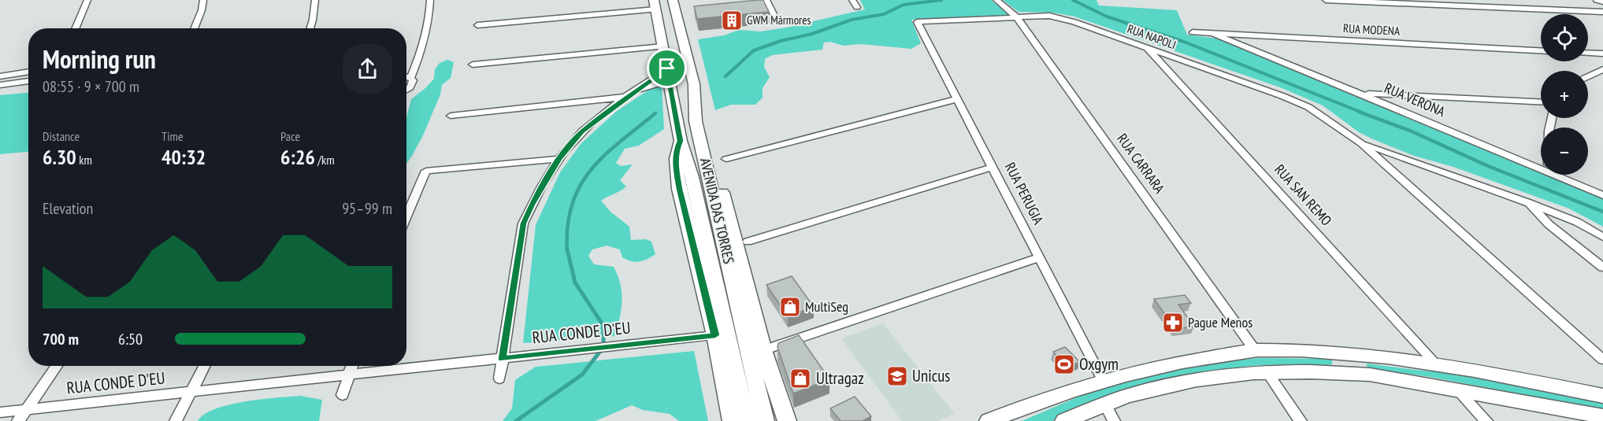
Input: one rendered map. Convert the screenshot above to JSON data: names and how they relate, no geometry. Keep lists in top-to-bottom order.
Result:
{
  "streets": {
    "main road": ["AVENIDA DAS TORRES"],
    "street": [
      "RUA MODENA",
      "RUA NAPOLI",
      "RUA VERONA",
      "RUA CARRARA",
      "RUA PERUGIA",
      "RUA SAN REMO",
      "RUA CONDE D'EU"
    ]
  },
  "crossings": [
    ["RUA MODENA", "RUA VERONA"],
    ["RUA NAPOLI", "RUA CARRARA"],
    ["RUA NAPOLI", "RUA PERUGIA"],
    ["RUA NAPOLI", "RUA SAN REMO"]
  ],
  "places": {
    "building": ["GWM Mármores"],
    "shop": ["MultiSeg", "Ultragaz"],
    "pharmacy": ["Pague Menos"],
    "sports": ["Oxgym"],
    "school or university": ["Unicus"]
  },
  "page": {
    "map_buttons": ["+", "−"],
    "heading": ["Morning run", "08:55 · 9 × 700 m"],
    "stats": [
      ["Distance", "6.30 km"],
      ["Time", "40:32"],
      ["Pace", "6:26 /km"]
    ],
    "chart": ["Elevation", "95–99 m"],
    "list": [
      {
        "name": "700 m",
        "note": "6:50"
      }
    ]
  }
}
